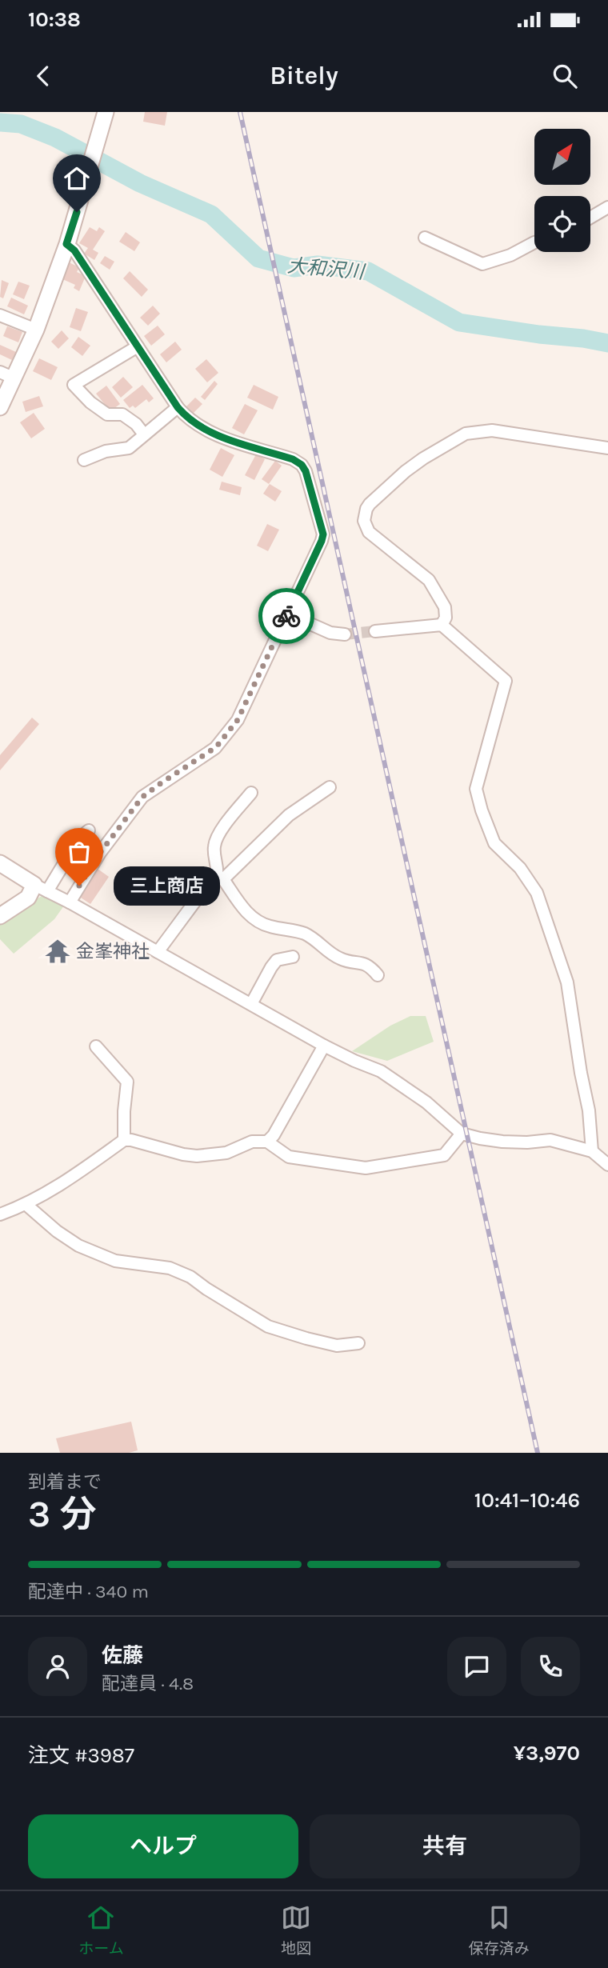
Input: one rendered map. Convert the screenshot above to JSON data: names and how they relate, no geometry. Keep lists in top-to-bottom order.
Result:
{
  "water": ["大和沢川"],
  "places": {
    "other": ["三上商店"],
    "temple": ["金峯神社"]
  },
  "north": "top right",
  "page": {
    "status": "10:38",
    "header": "Bitely",
    "bubble": "三上商店",
    "heading": ["3 分", "到着まで", "10:41–10:46"],
    "panel": [
      "佐藤",
      "配達員 · 4.8",
      "注文 #3987",
      "¥3,970"
    ],
    "bar": "配達中 · 340 m",
    "buttons": ["ヘルプ", "共有"],
    "tabs": ["ホーム", "地図", "保存済み"]
  }
}
